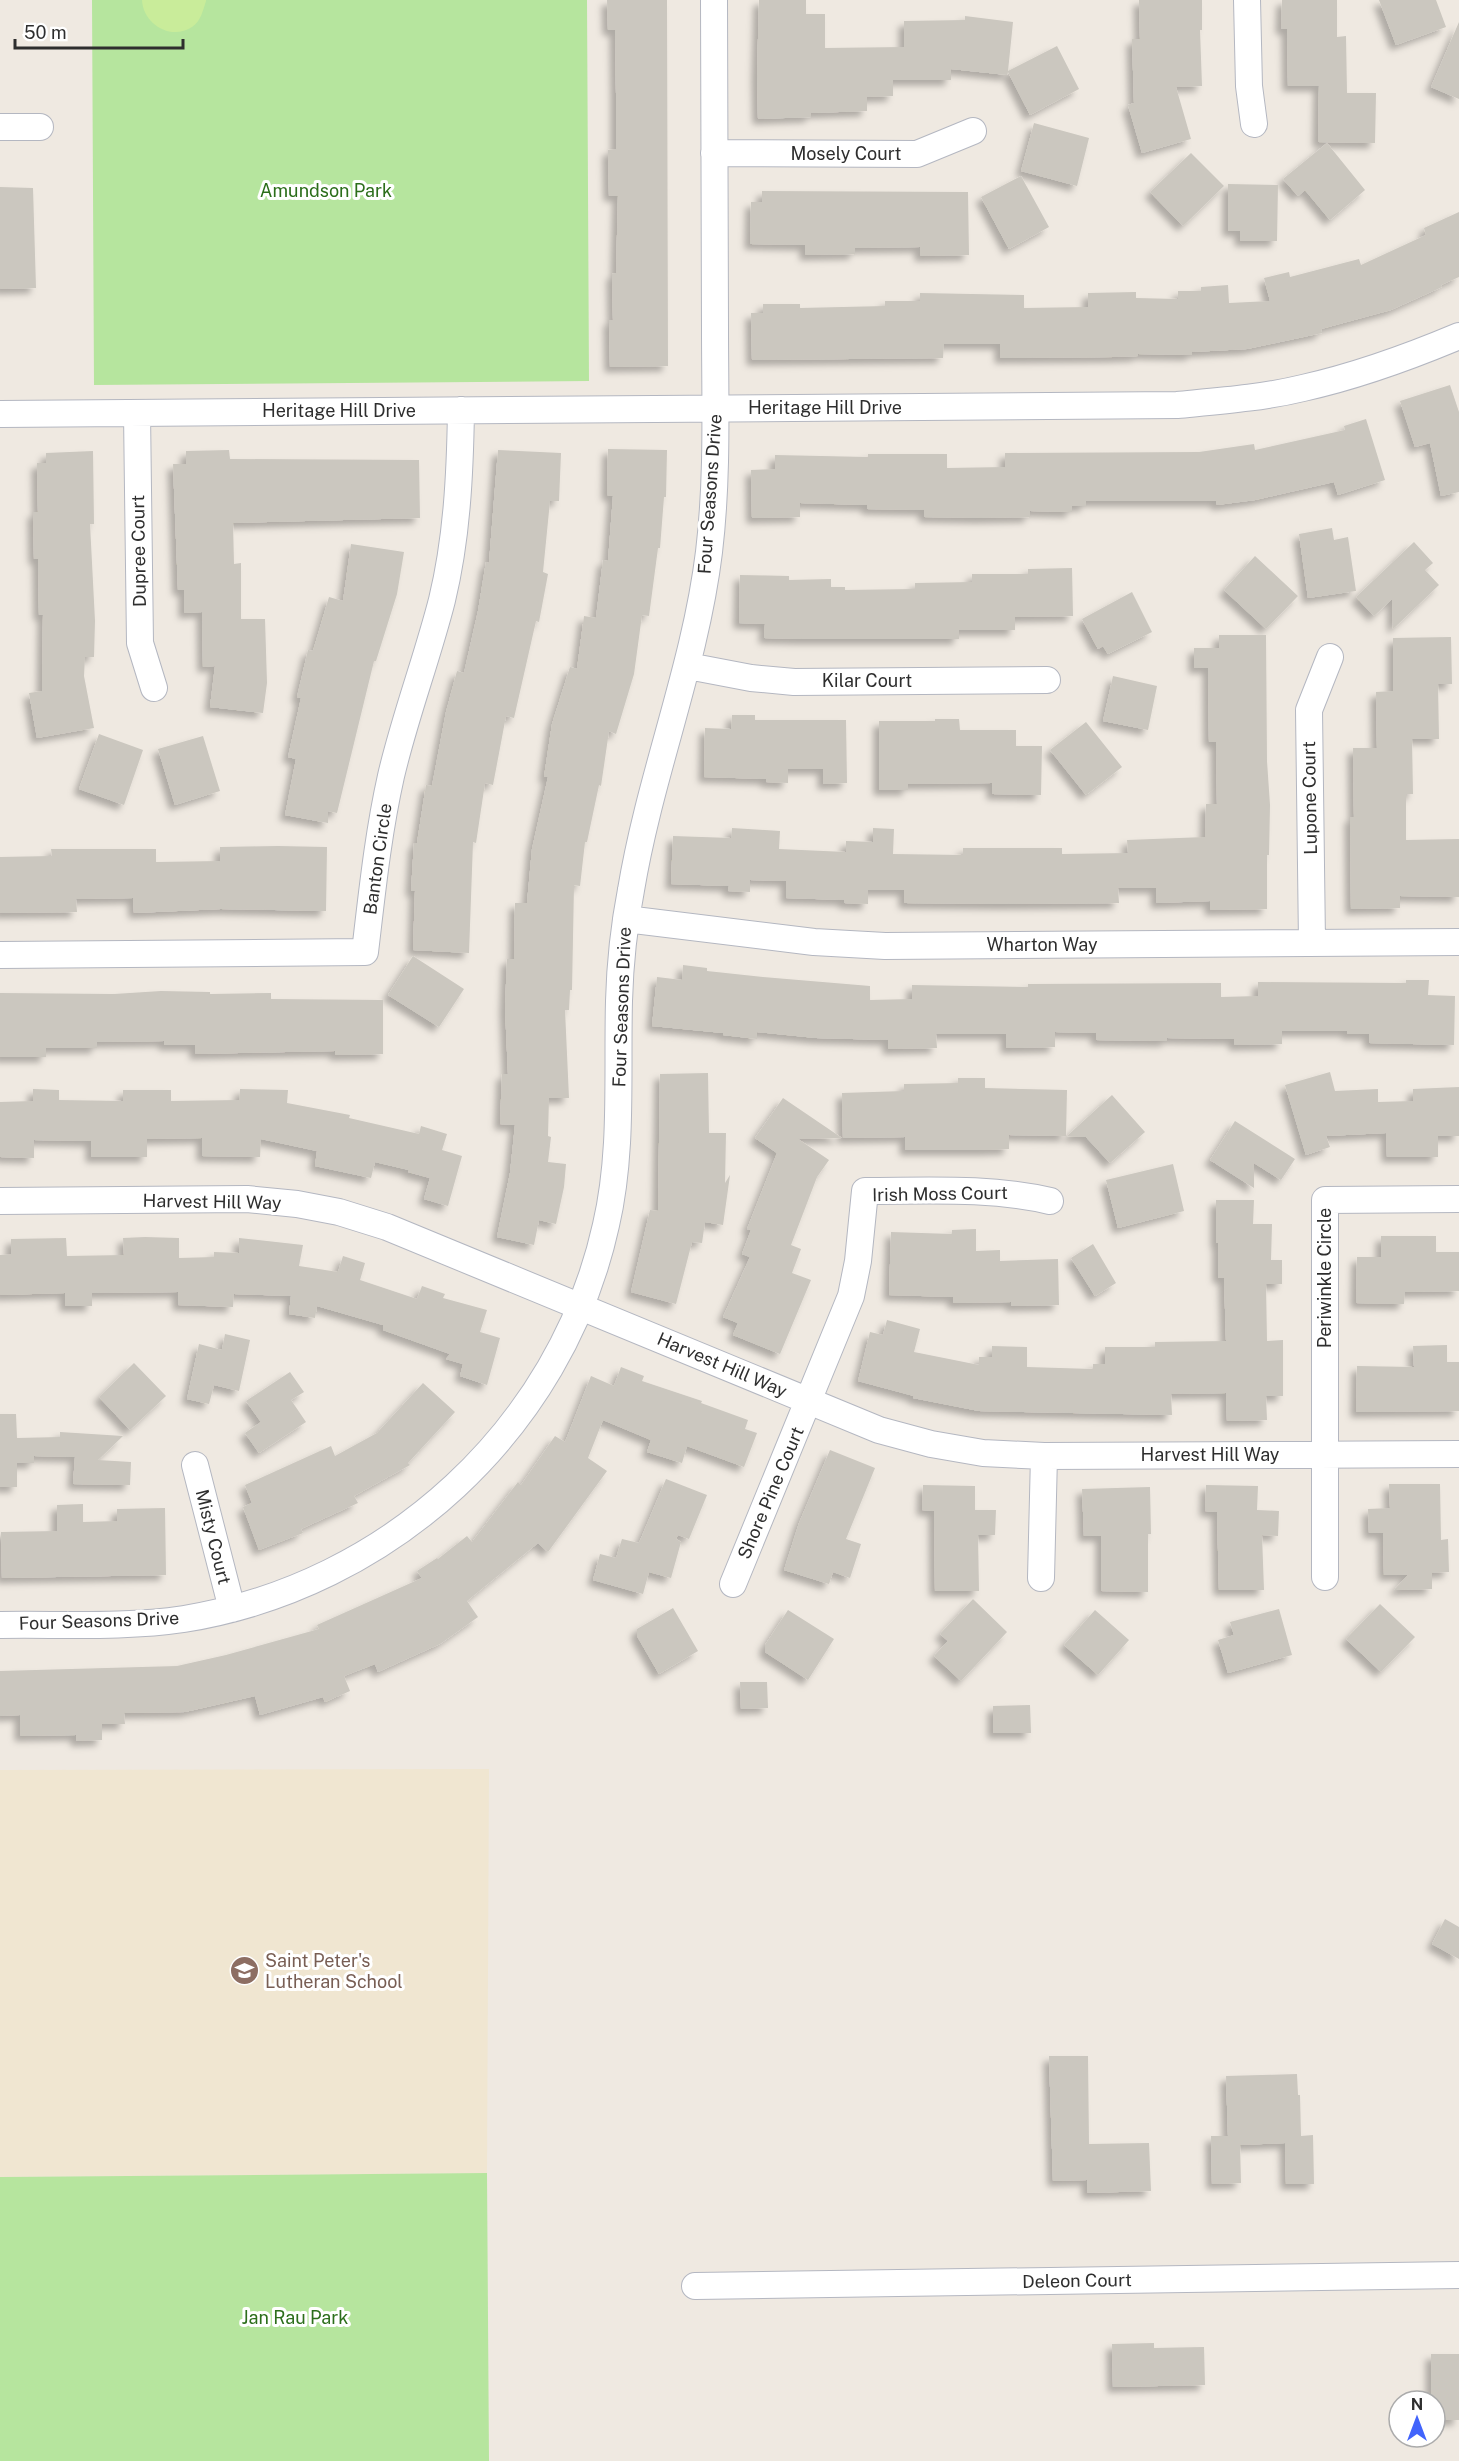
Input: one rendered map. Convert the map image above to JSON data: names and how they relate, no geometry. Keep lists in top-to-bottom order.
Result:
{
  "streets": {
    "street": [
      "Mosely Court",
      "Heritage Hill Drive",
      "Four Seasons Drive",
      "Dupree Court",
      "Kilar Court",
      "Lupone Court",
      "Banton Circle",
      "Wharton Way",
      "Irish Moss Court",
      "Harvest Hill Way",
      "Periwinkle Circle",
      "Shore Pine Court",
      "Misty Court",
      "Deleon Court"
    ]
  },
  "crossings": [
    ["Mosely Court", "Four Seasons Drive"],
    ["Heritage Hill Drive", "Four Seasons Drive"],
    ["Heritage Hill Drive", "Dupree Court"],
    ["Heritage Hill Drive", "Banton Circle"],
    ["Four Seasons Drive", "Kilar Court"],
    ["Four Seasons Drive", "Wharton Way"],
    ["Four Seasons Drive", "Harvest Hill Way"],
    ["Four Seasons Drive", "Misty Court"],
    ["Lupone Court", "Wharton Way"],
    ["Irish Moss Court", "Harvest Hill Way"],
    ["Irish Moss Court", "Shore Pine Court"],
    ["Harvest Hill Way", "Periwinkle Circle"],
    ["Harvest Hill Way", "Shore Pine Court"]
  ],
  "parks": ["Amundson Park", "Jan Rau Park"],
  "places": {
    "school or university": ["Saint Peter's Lutheran School"]
  },
  "scale_bar": "50 m",
  "north": "top"
}
